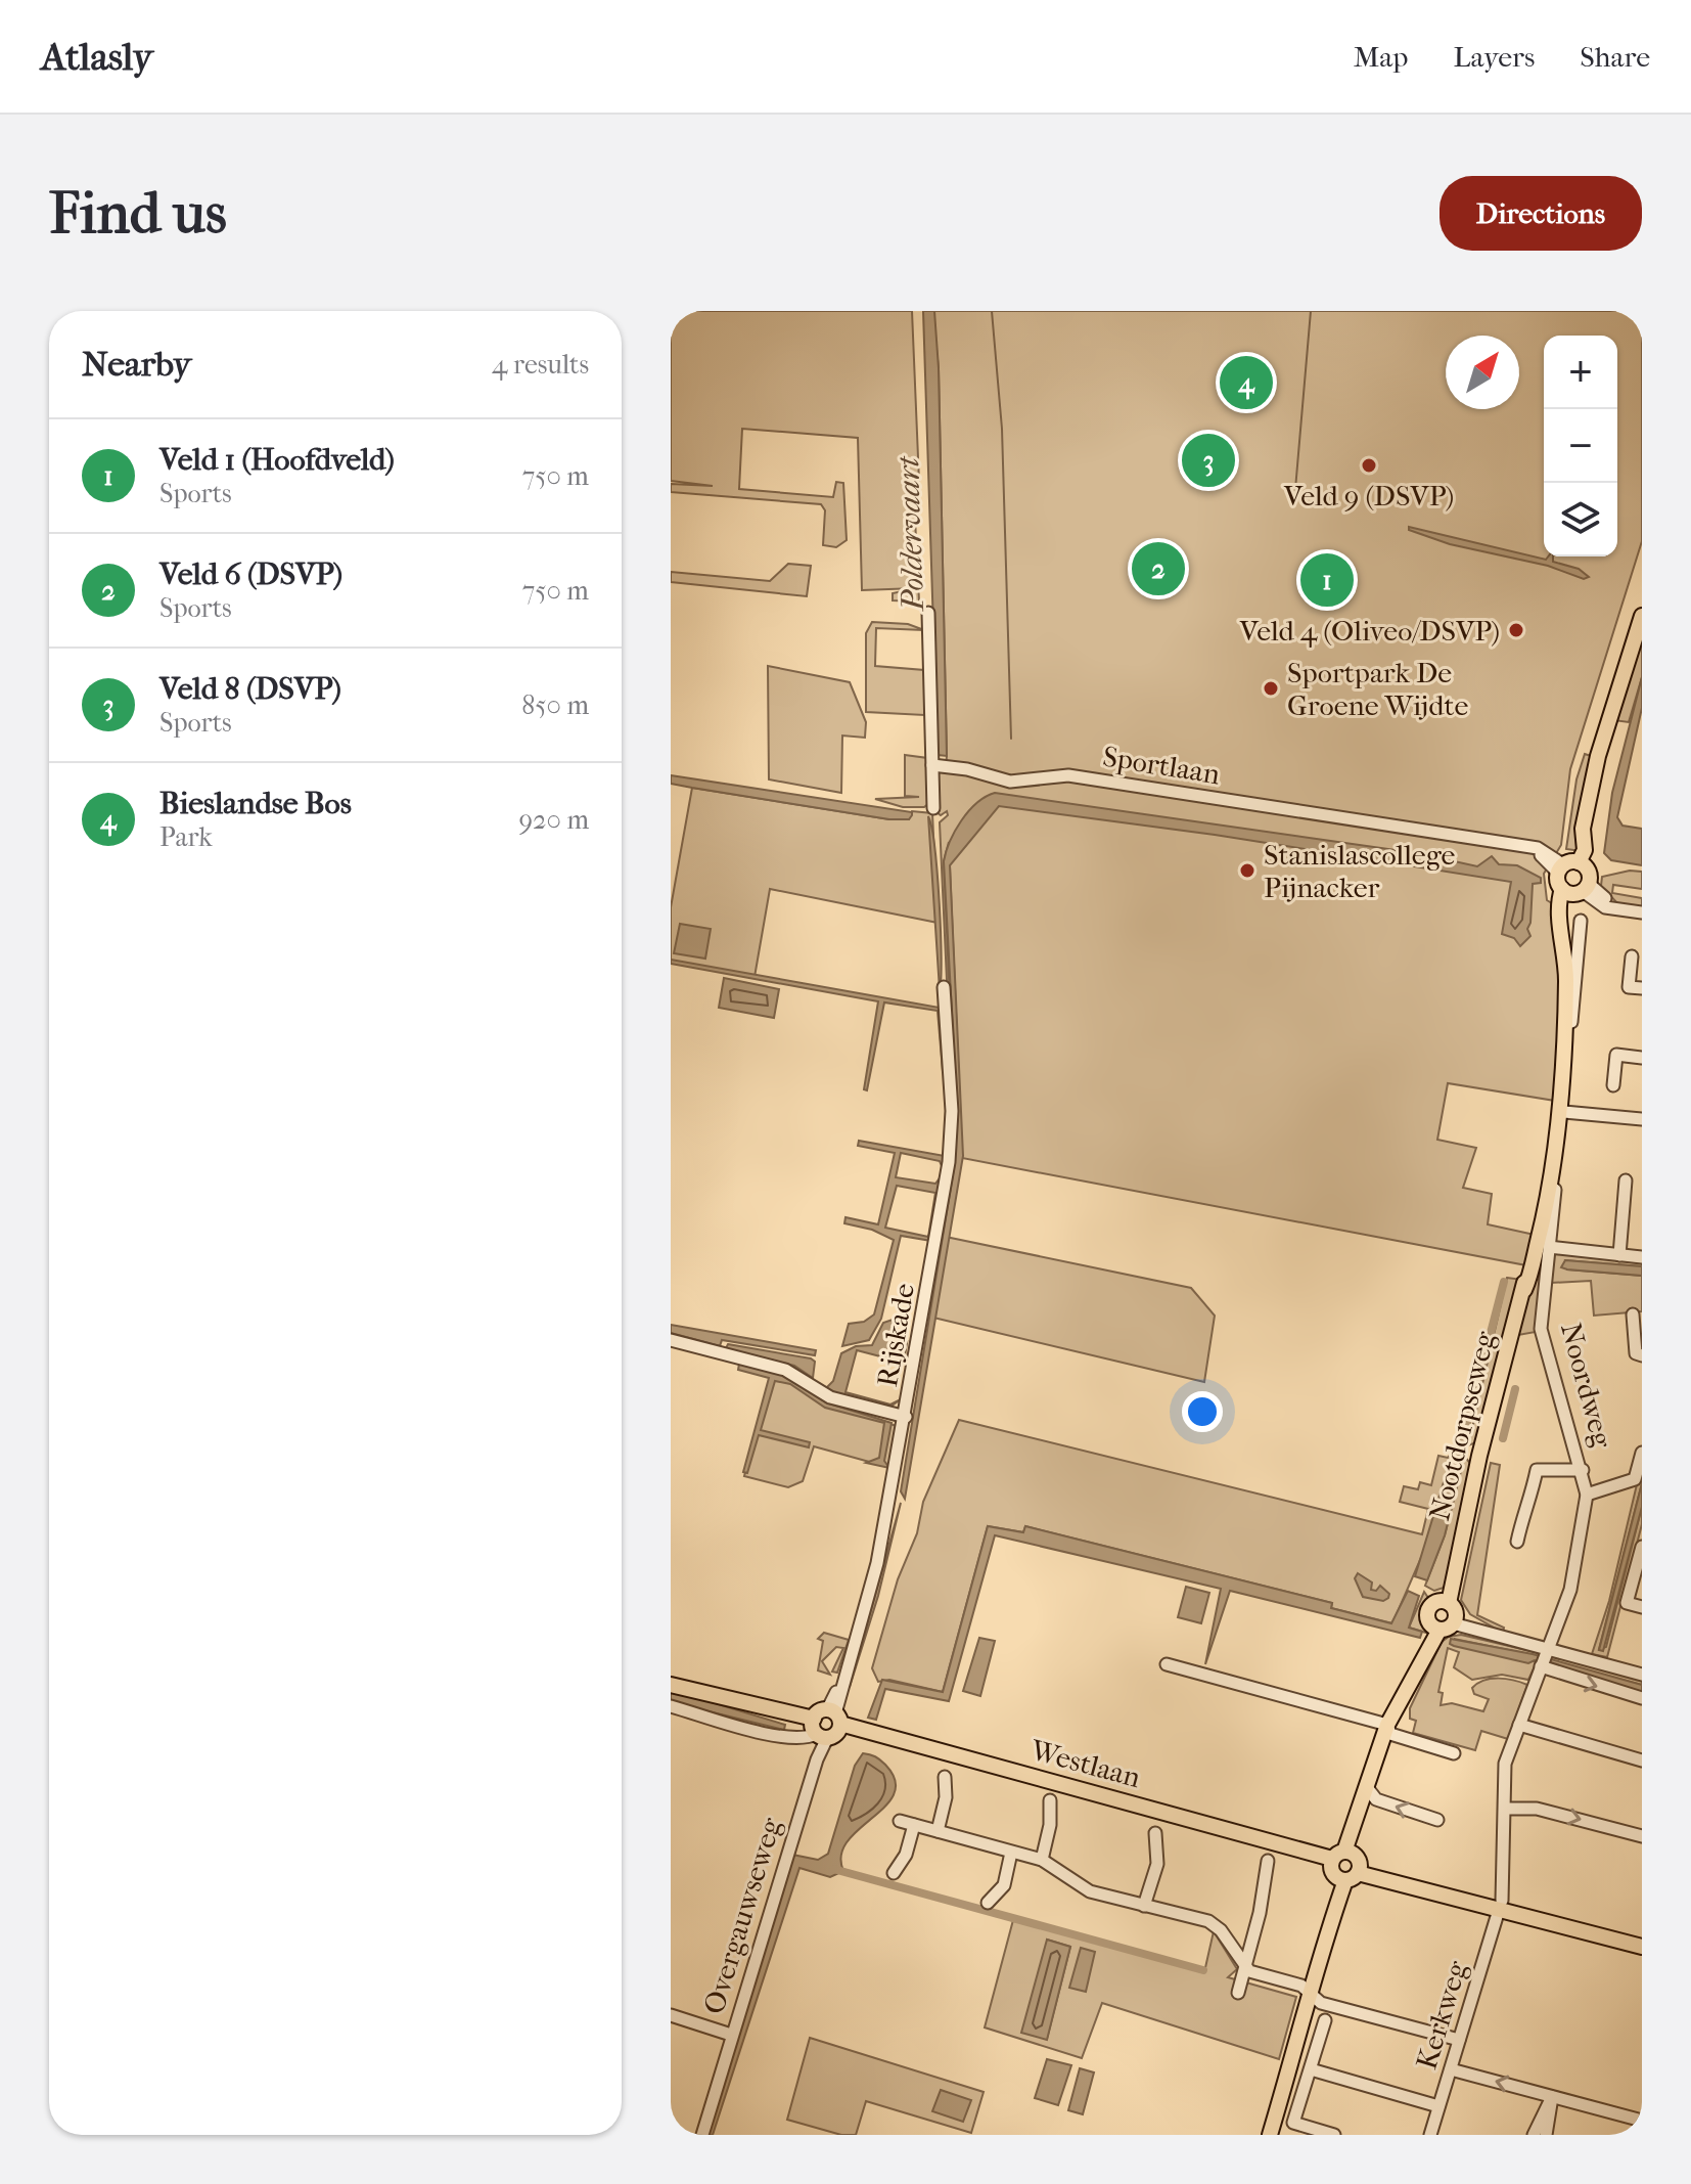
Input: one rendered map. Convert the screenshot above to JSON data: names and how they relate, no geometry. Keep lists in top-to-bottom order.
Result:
{
  "streets": {
    "main road": ["Noordweg", "Nootdorpseweg", "Westlaan"],
    "street": [
      "Sportlaan",
      "Rijskade",
      "Overgauwseweg",
      "Kerkweg"
    ]
  },
  "crossings": [
    ["Rijskade", "Westlaan"],
    ["Rijskade", "Overgauwseweg"],
    ["Noordweg", "Nootdorpseweg"],
    ["Noordweg", "Westlaan"],
    ["Noordweg", "Kerkweg"],
    ["Nootdorpseweg", "Westlaan"],
    ["Westlaan", "Overgauwseweg"],
    ["Westlaan", "Kerkweg"]
  ],
  "water": ["Poldervaart"],
  "places": [
    "Veld 9 (DSVP)",
    "Veld 4 (Oliveo/DSVP)",
    "Sportpark De Groene Wijdte",
    "Stanislascollege Pijnacker"
  ],
  "north": "top right",
  "page": {
    "header": "Atlasly",
    "nav": ["Map", "Layers", "Share"],
    "buttons": "Directions",
    "title": "Find us",
    "heading": ["Nearby", "4 results"],
    "map_buttons": ["+", "−"],
    "pins": [
      "4",
      "3",
      "2",
      "1"
    ],
    "list": [
      {
        "mark": "1",
        "name": "Veld 1 (Hoofdveld)",
        "note": "Sports",
        "value": "750 m"
      },
      {
        "mark": "2",
        "name": "Veld 6 (DSVP)",
        "note": "Sports",
        "value": "750 m"
      },
      {
        "mark": "3",
        "name": "Veld 8 (DSVP)",
        "note": "Sports",
        "value": "850 m"
      },
      {
        "mark": "4",
        "name": "Bieslandse Bos",
        "note": "Park",
        "value": "920 m"
      }
    ]
  }
}
